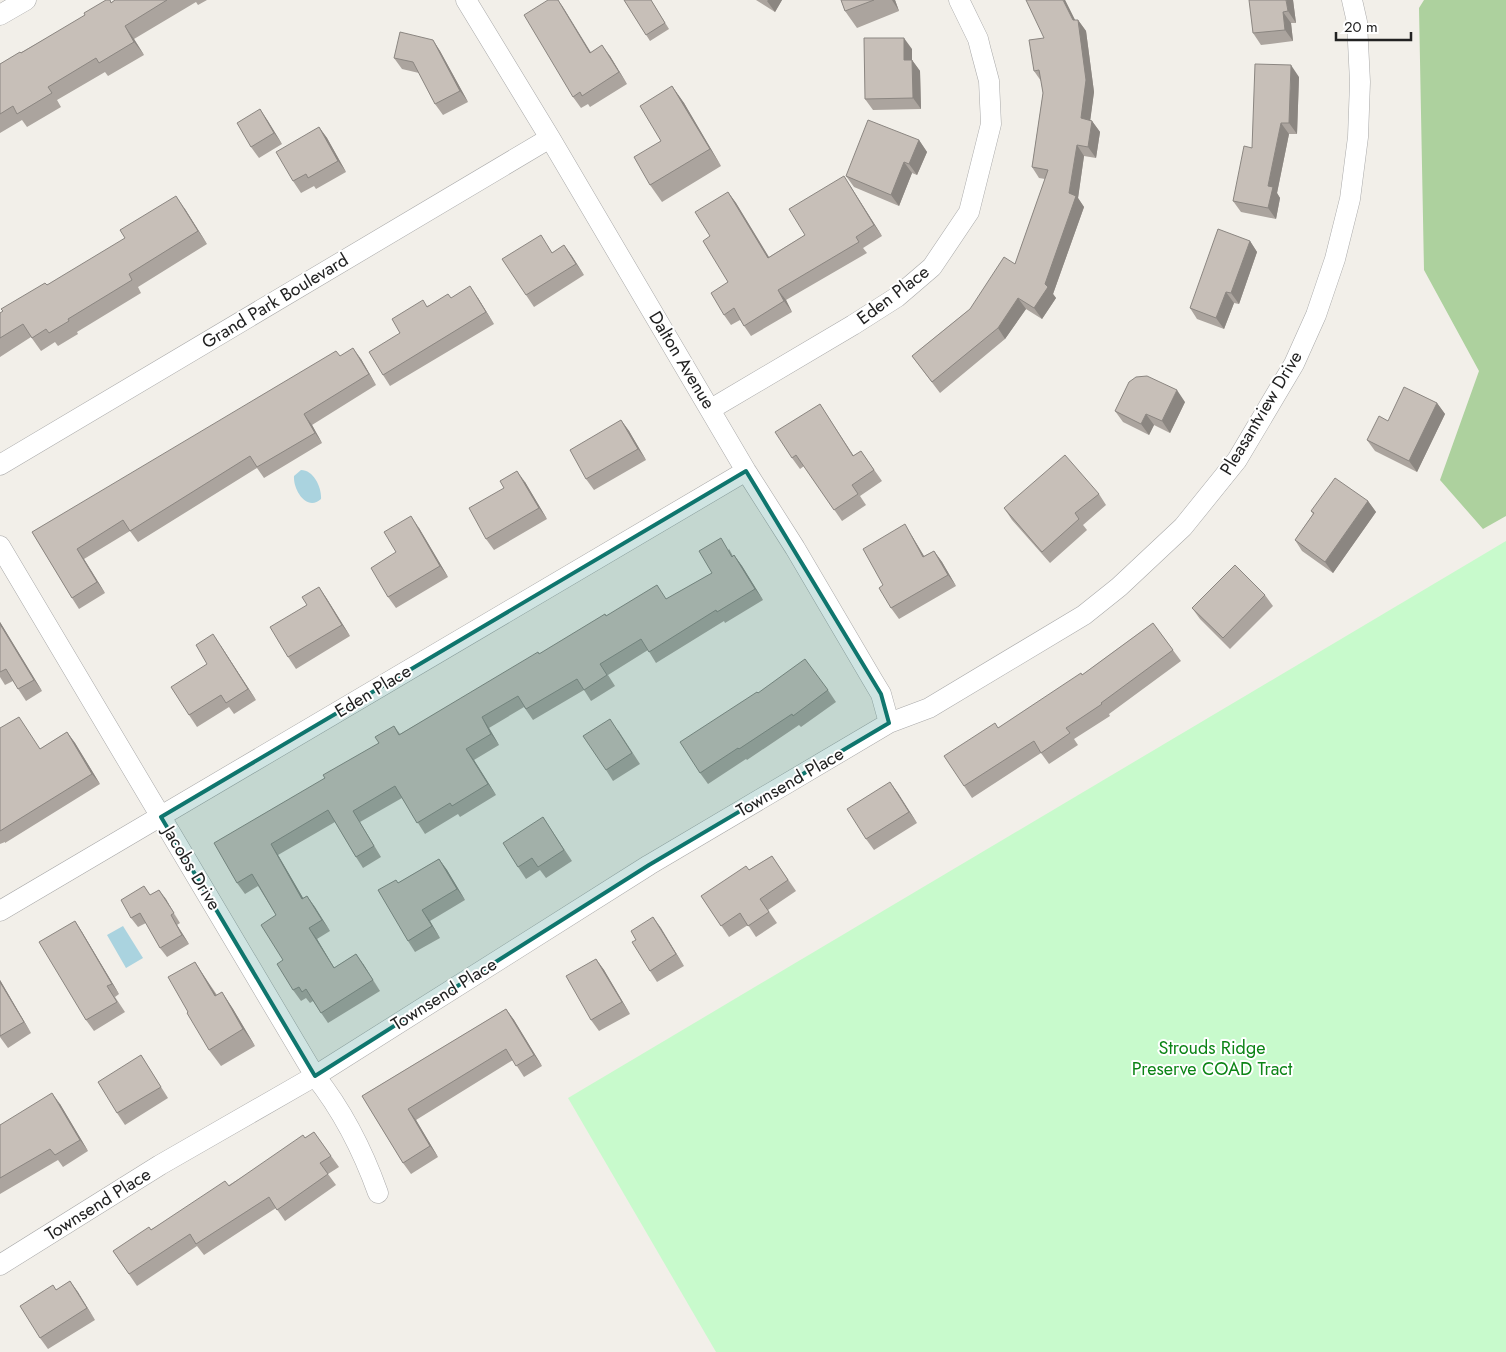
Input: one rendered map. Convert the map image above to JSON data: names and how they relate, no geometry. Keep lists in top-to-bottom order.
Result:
{
  "streets": {
    "street": [
      "Eden Place",
      "Grand Park Boulevard",
      "Dalton Avenue",
      "Pleasantview Drive",
      "Townsend Place",
      "Jacobs Drive"
    ]
  },
  "crossings": [
    ["Eden Place", "Dalton Avenue"],
    ["Eden Place", "Jacobs Drive"],
    ["Grand Park Boulevard", "Dalton Avenue"],
    ["Dalton Avenue", "Pleasantview Drive"],
    ["Dalton Avenue", "Townsend Place"],
    ["Pleasantview Drive", "Townsend Place"],
    ["Townsend Place", "Jacobs Drive"]
  ],
  "parks": ["Strouds Ridge Preserve COAD Tract"],
  "scale_bar": "20 m"
}
